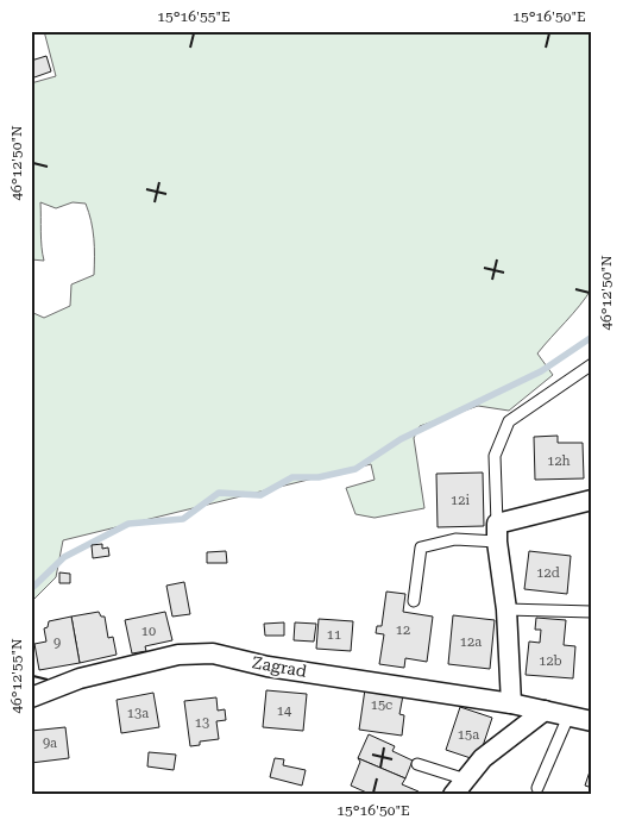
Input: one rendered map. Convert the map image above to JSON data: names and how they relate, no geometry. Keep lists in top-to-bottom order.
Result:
{
  "streets": {
    "street": ["Zagrad"]
  },
  "house_numbers": [
    "12h",
    "12i",
    "12d",
    "12",
    "10",
    "11",
    "12a",
    "9",
    "12b",
    "15c",
    "14",
    "13a",
    "13",
    "15a",
    "9a"
  ],
  "coordinates": [
    "15°16'55\"E",
    "15°16'50\"E",
    "46°12'50\"N",
    "46°12'55\"N"
  ]
}
